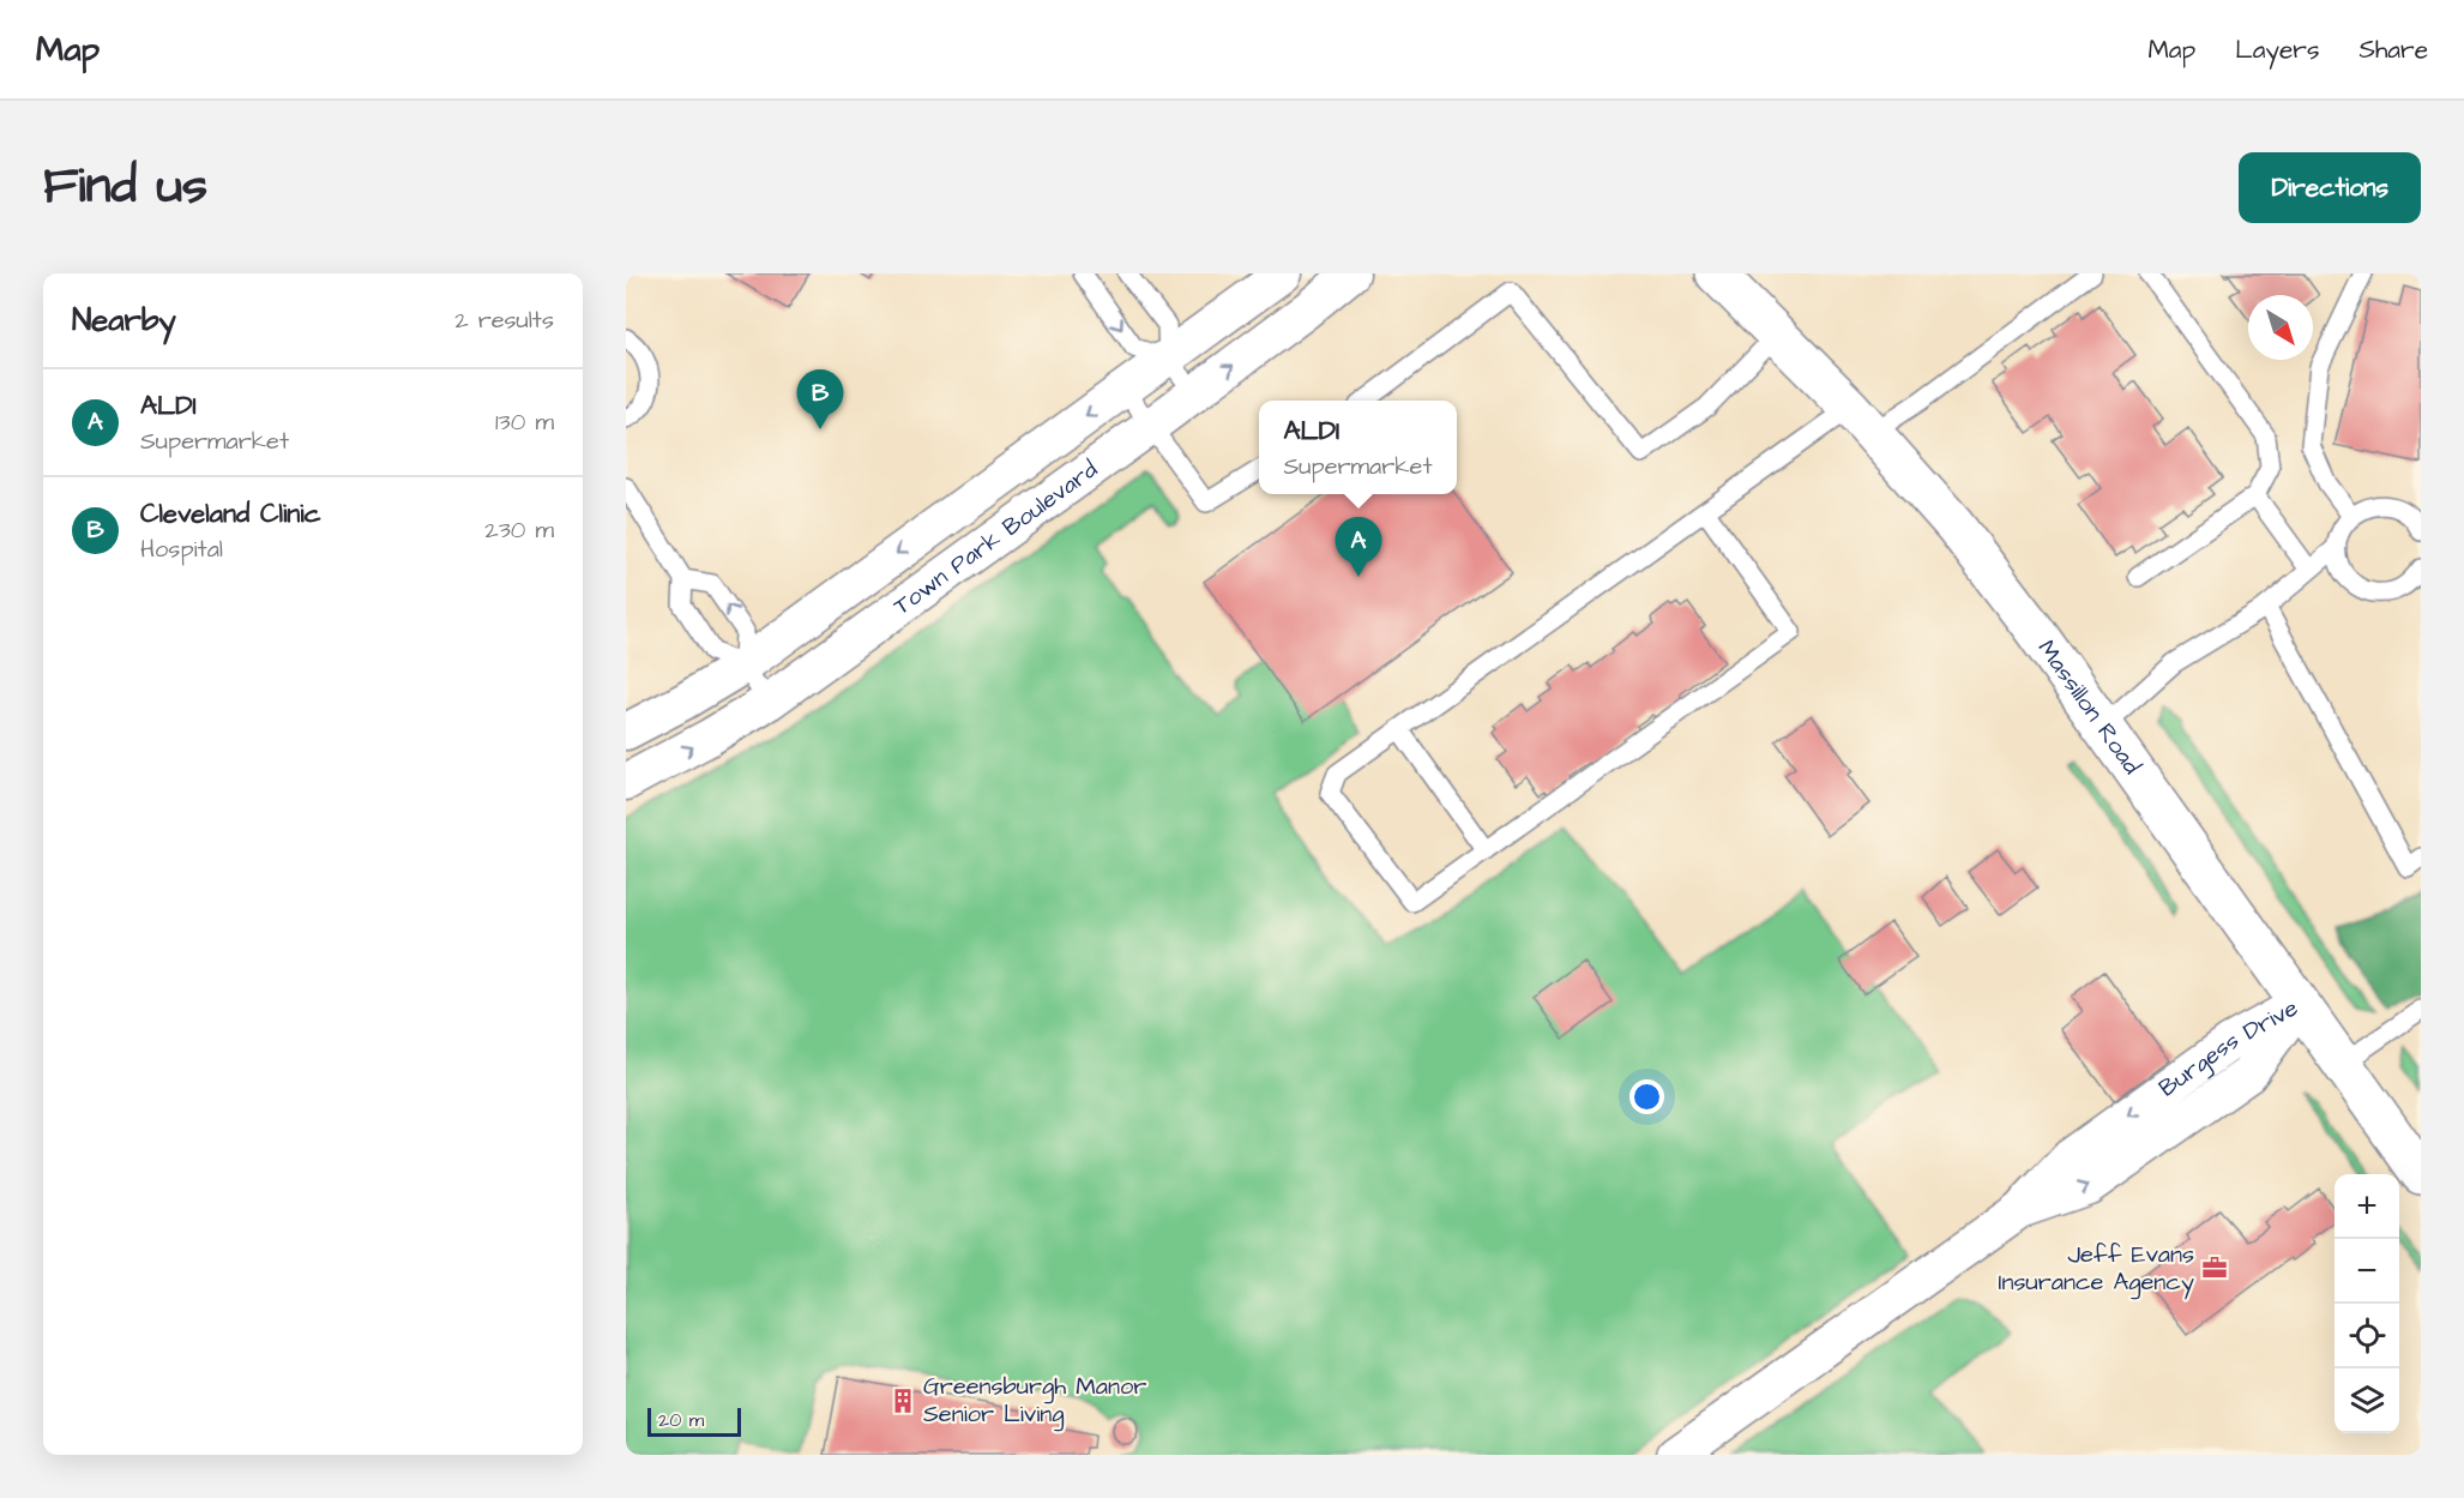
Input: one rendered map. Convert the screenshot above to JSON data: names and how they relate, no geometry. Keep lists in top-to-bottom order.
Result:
{
  "streets": {
    "main road": ["Massillon Road"],
    "street": ["Town Park Boulevard", "Burgess Drive"]
  },
  "crossings": [
    ["Massillon Road", "Burgess Drive"]
  ],
  "places": {
    "office": ["Jeff Evans Insurance Agency"],
    "building": ["Greensburgh Manor Senior Living"]
  },
  "scale_bar": "20 m",
  "north": "bottom right",
  "page": {
    "header": "Map",
    "nav": ["Map", "Layers", "Share"],
    "title": "Find us",
    "buttons": "Directions",
    "heading": ["Nearby", "2 results"],
    "list": [
      {
        "mark": "A",
        "name": "ALDI",
        "note": "Supermarket",
        "value": "130 m"
      },
      {
        "mark": "B",
        "name": "Cleveland Clinic",
        "note": "Hospital",
        "value": "230 m"
      }
    ],
    "pins": ["B", "A"],
    "popup": ["ALDI", "Supermarket"],
    "map_buttons": ["+", "−"],
    "scale": "20 m"
  }
}
